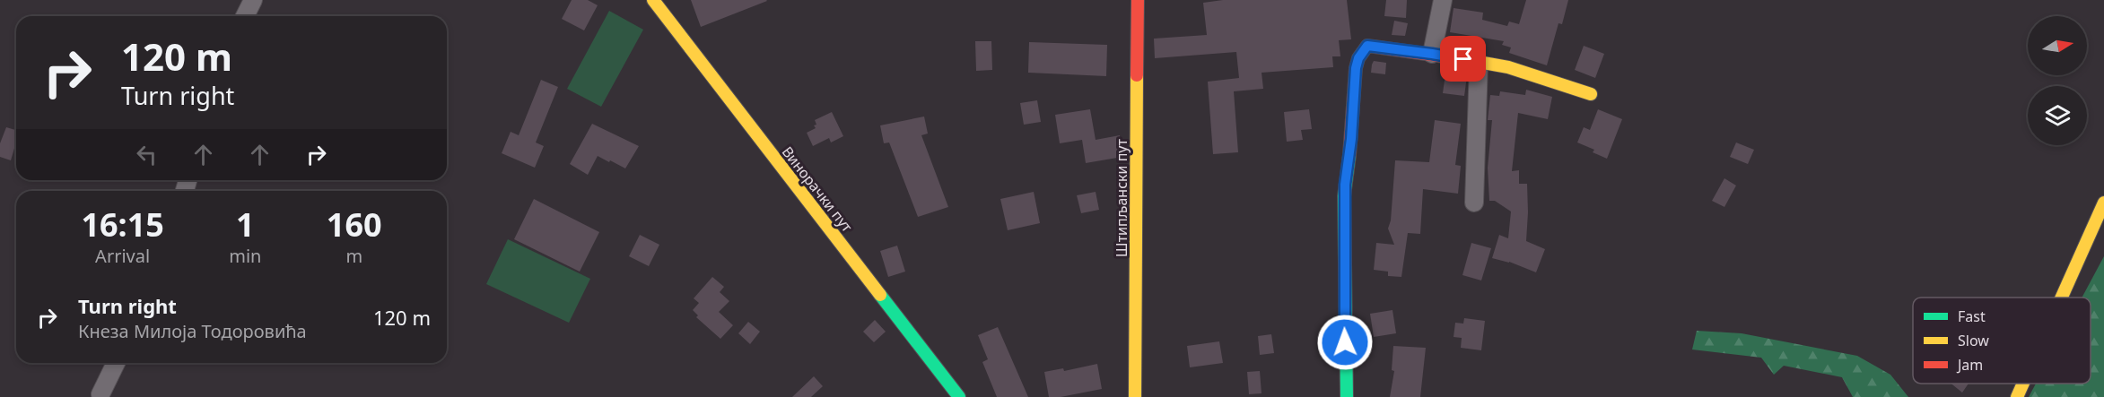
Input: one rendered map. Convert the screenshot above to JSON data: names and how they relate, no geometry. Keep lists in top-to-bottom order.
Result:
{
  "streets": {
    "street": ["Винорачки пут", "Штипљански пут"]
  },
  "legend": ["Fast", "Slow", "Jam"],
  "north": "right",
  "page": {
    "turn": ["120 m", "Turn right"],
    "eta": [
      "16:15",
      "Arrival",
      "1",
      "min",
      "160",
      "m"
    ],
    "list": [
      {
        "name": "Turn right",
        "note": "Кнеза Милоја Тодоровића",
        "value": "120 m"
      }
    ]
  }
}
